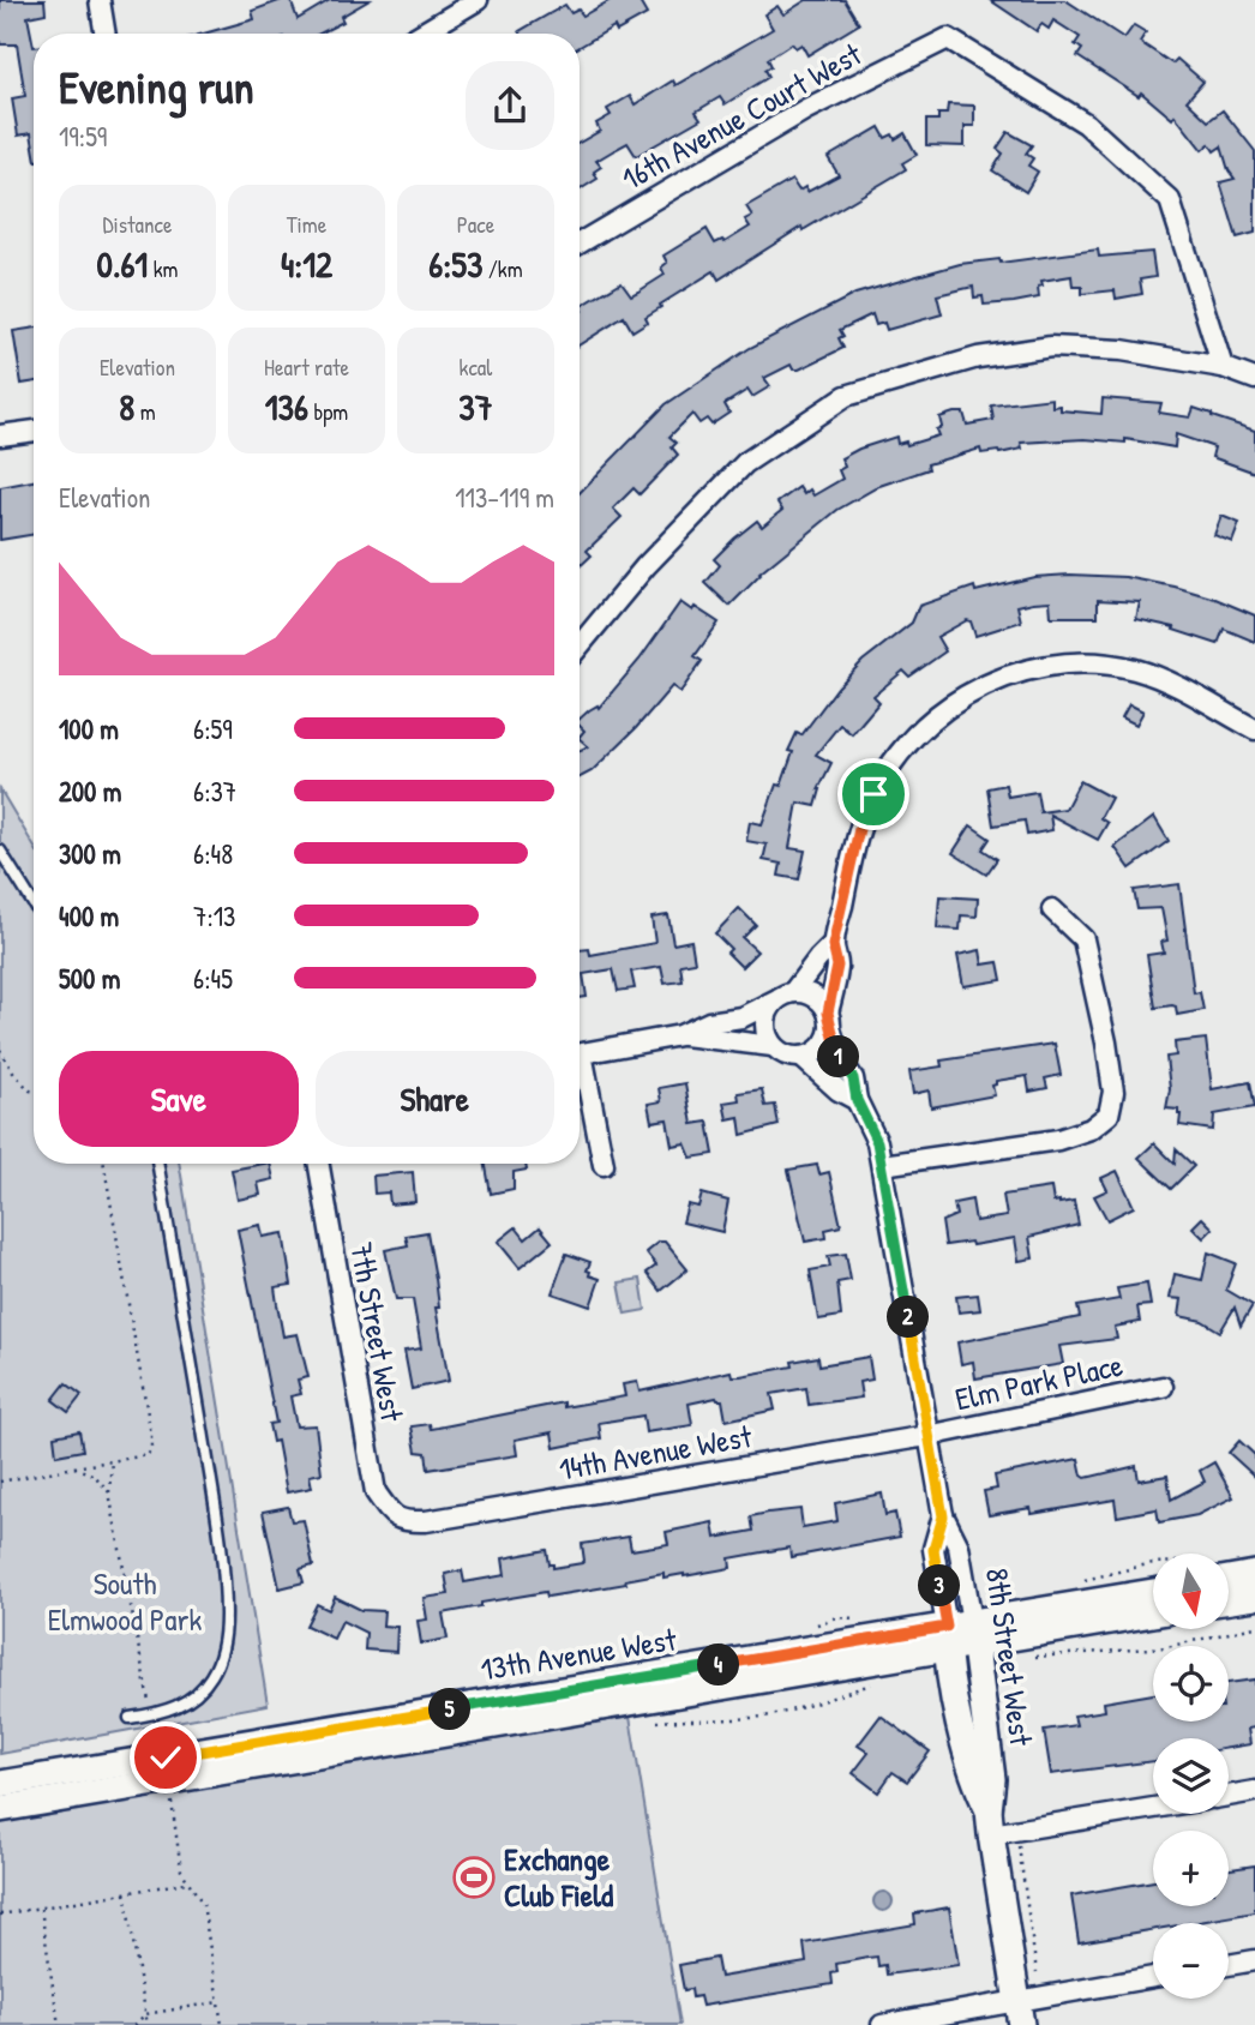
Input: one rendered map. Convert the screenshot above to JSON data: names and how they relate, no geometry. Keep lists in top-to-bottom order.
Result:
{
  "streets": {
    "street": [
      "16th Avenue Court West",
      "7th Street West",
      "Elm Park Place",
      "14th Avenue West",
      "13th Avenue West",
      "8th Street West"
    ]
  },
  "crossings": [
    ["7th Street West", "14th Avenue West"],
    ["Elm Park Place", "14th Avenue West"],
    ["Elm Park Place", "8th Street West"],
    ["14th Avenue West", "8th Street West"],
    ["13th Avenue West", "8th Street West"]
  ],
  "parks": ["South Elmwood Park"],
  "places": {
    "sports": ["Exchange Club Field"]
  },
  "north": "bottom",
  "page": {
    "heading": ["Evening run", "19:59"],
    "stats": [
      ["Distance", "0.61 km"],
      ["Time", "4:12"],
      ["Pace", "6:53 /km"],
      ["Elevation", "8 m"],
      ["Heart rate", "136 bpm"],
      ["kcal", "37"]
    ],
    "chart": ["Elevation", "113–119 m"],
    "list": [
      {
        "name": "100 m",
        "note": "6:59"
      },
      {
        "name": "200 m",
        "note": "6:37"
      },
      {
        "name": "300 m",
        "note": "6:48"
      },
      {
        "name": "400 m",
        "note": "7:13"
      },
      {
        "name": "500 m",
        "note": "6:45"
      }
    ],
    "buttons": ["Save", "Share"],
    "pins": [
      "1",
      "2",
      "3",
      "4",
      "5"
    ],
    "map_buttons": ["+", "−"]
  }
}
